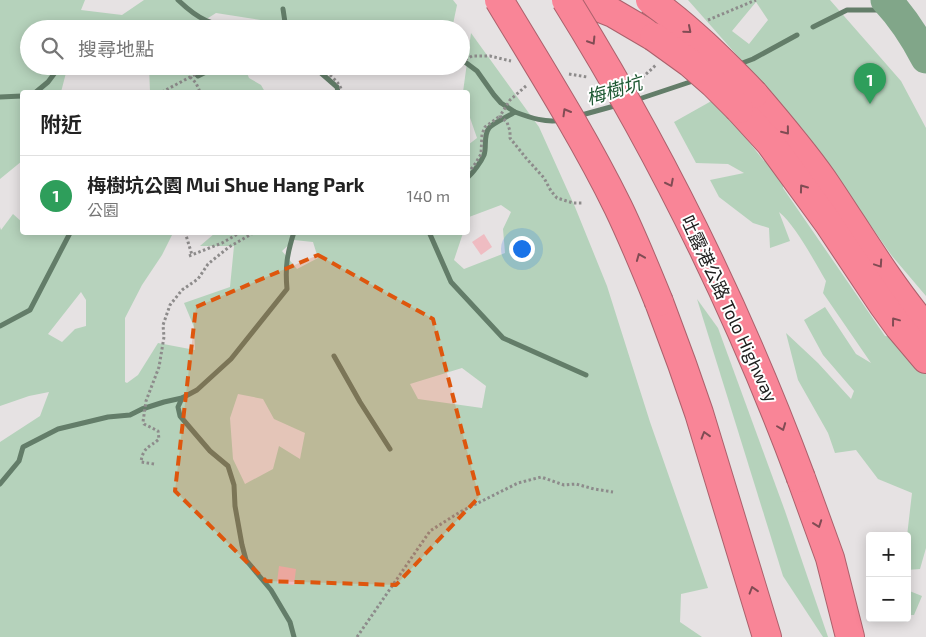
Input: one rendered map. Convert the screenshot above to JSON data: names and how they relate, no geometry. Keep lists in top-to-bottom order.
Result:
{
  "streets": {
    "highway": ["吐露港公路 Tolo Highway"]
  },
  "water": ["梅樹坑"],
  "page": {
    "search": "搜尋地點",
    "pins": "1",
    "heading": "附近",
    "list": [
      {
        "mark": "1",
        "name": "梅樹坑公園 Mui Shue Hang Park",
        "note": "公園",
        "value": "140 m"
      }
    ],
    "map_buttons": ["+", "−"]
  }
}
